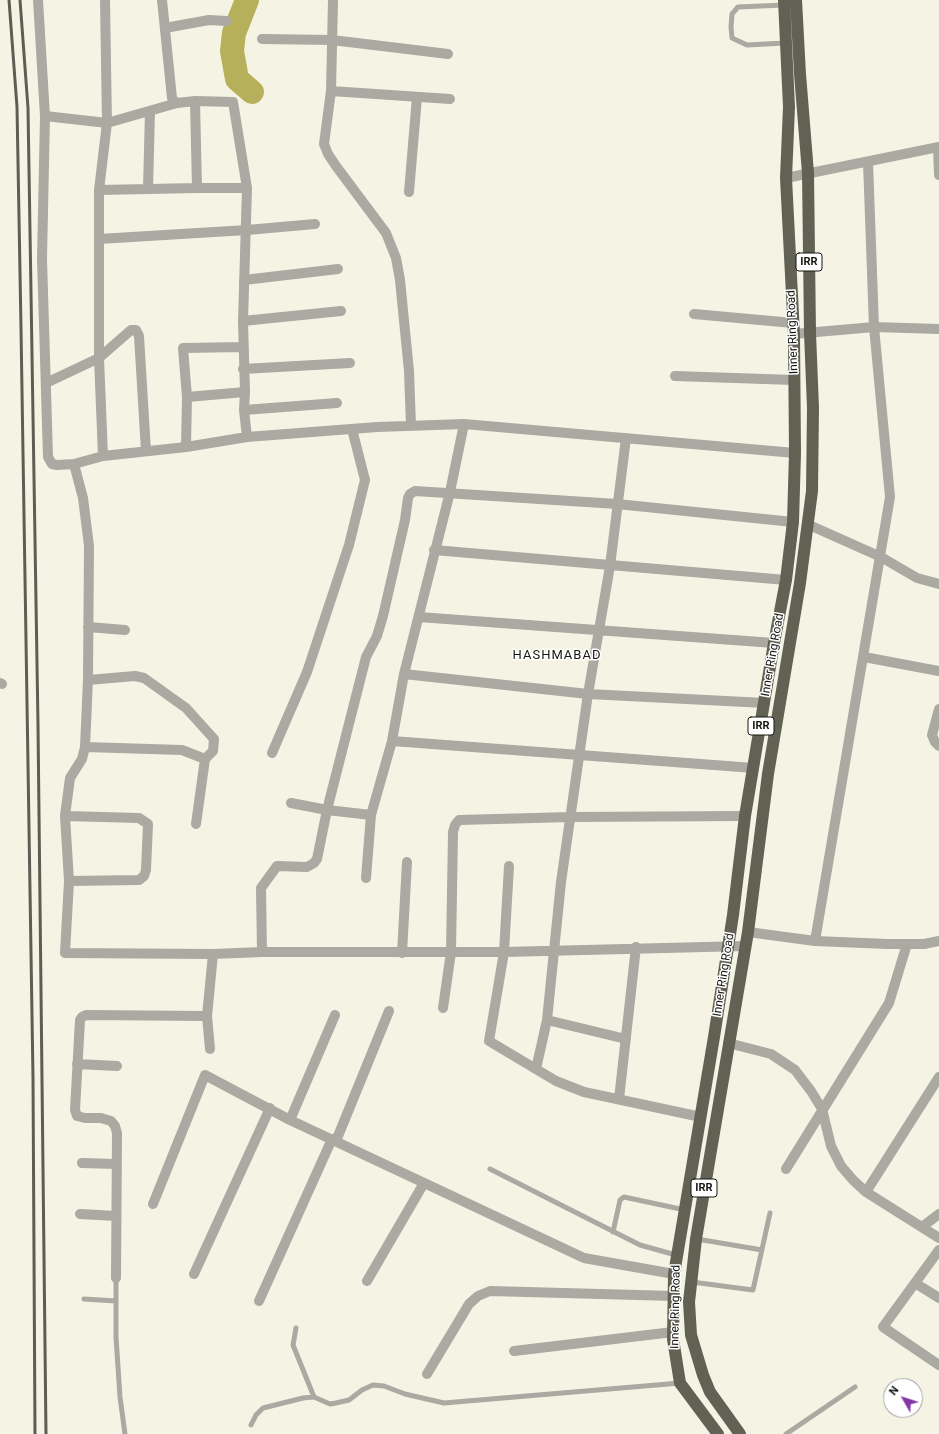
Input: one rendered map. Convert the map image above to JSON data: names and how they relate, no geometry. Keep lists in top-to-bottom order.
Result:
{
  "streets": {
    "highway": ["IRR", "Inner Ring Road"]
  },
  "districts": ["HASHMABAD"],
  "north": "top left"
}
